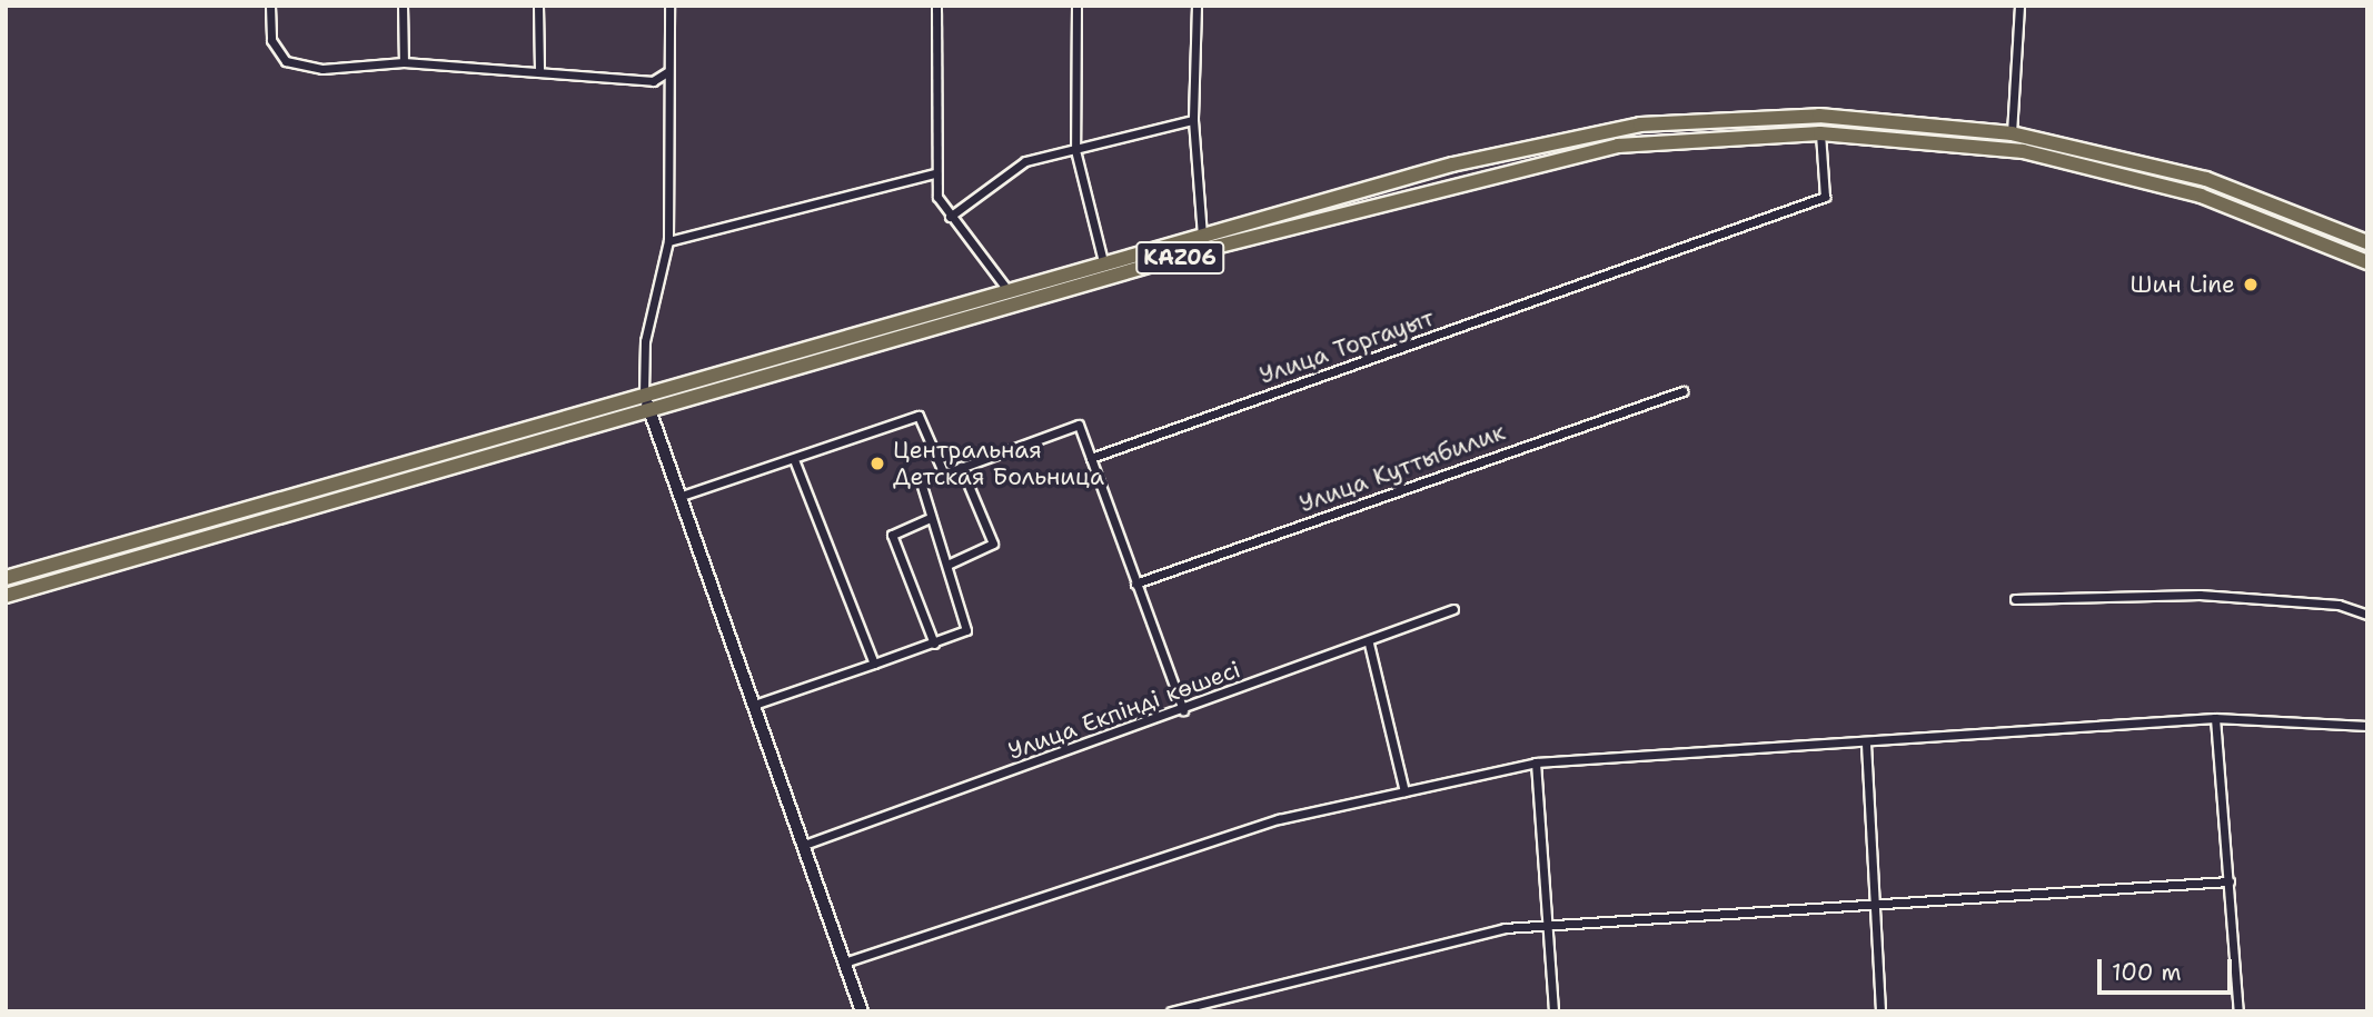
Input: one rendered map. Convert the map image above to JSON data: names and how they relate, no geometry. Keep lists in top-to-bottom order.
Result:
{
  "streets": {
    "highway": ["KАZ06"],
    "street": ["Улица Торгауыт", "Улица Куттыбилик", "Улица Екпінді көшесі"]
  },
  "crossings": [
    ["KАZ06", "Улица Торгауыт"]
  ],
  "places": ["Шин Line", "Центральная Детская Больница"],
  "scale_bar": "100 m"
}
